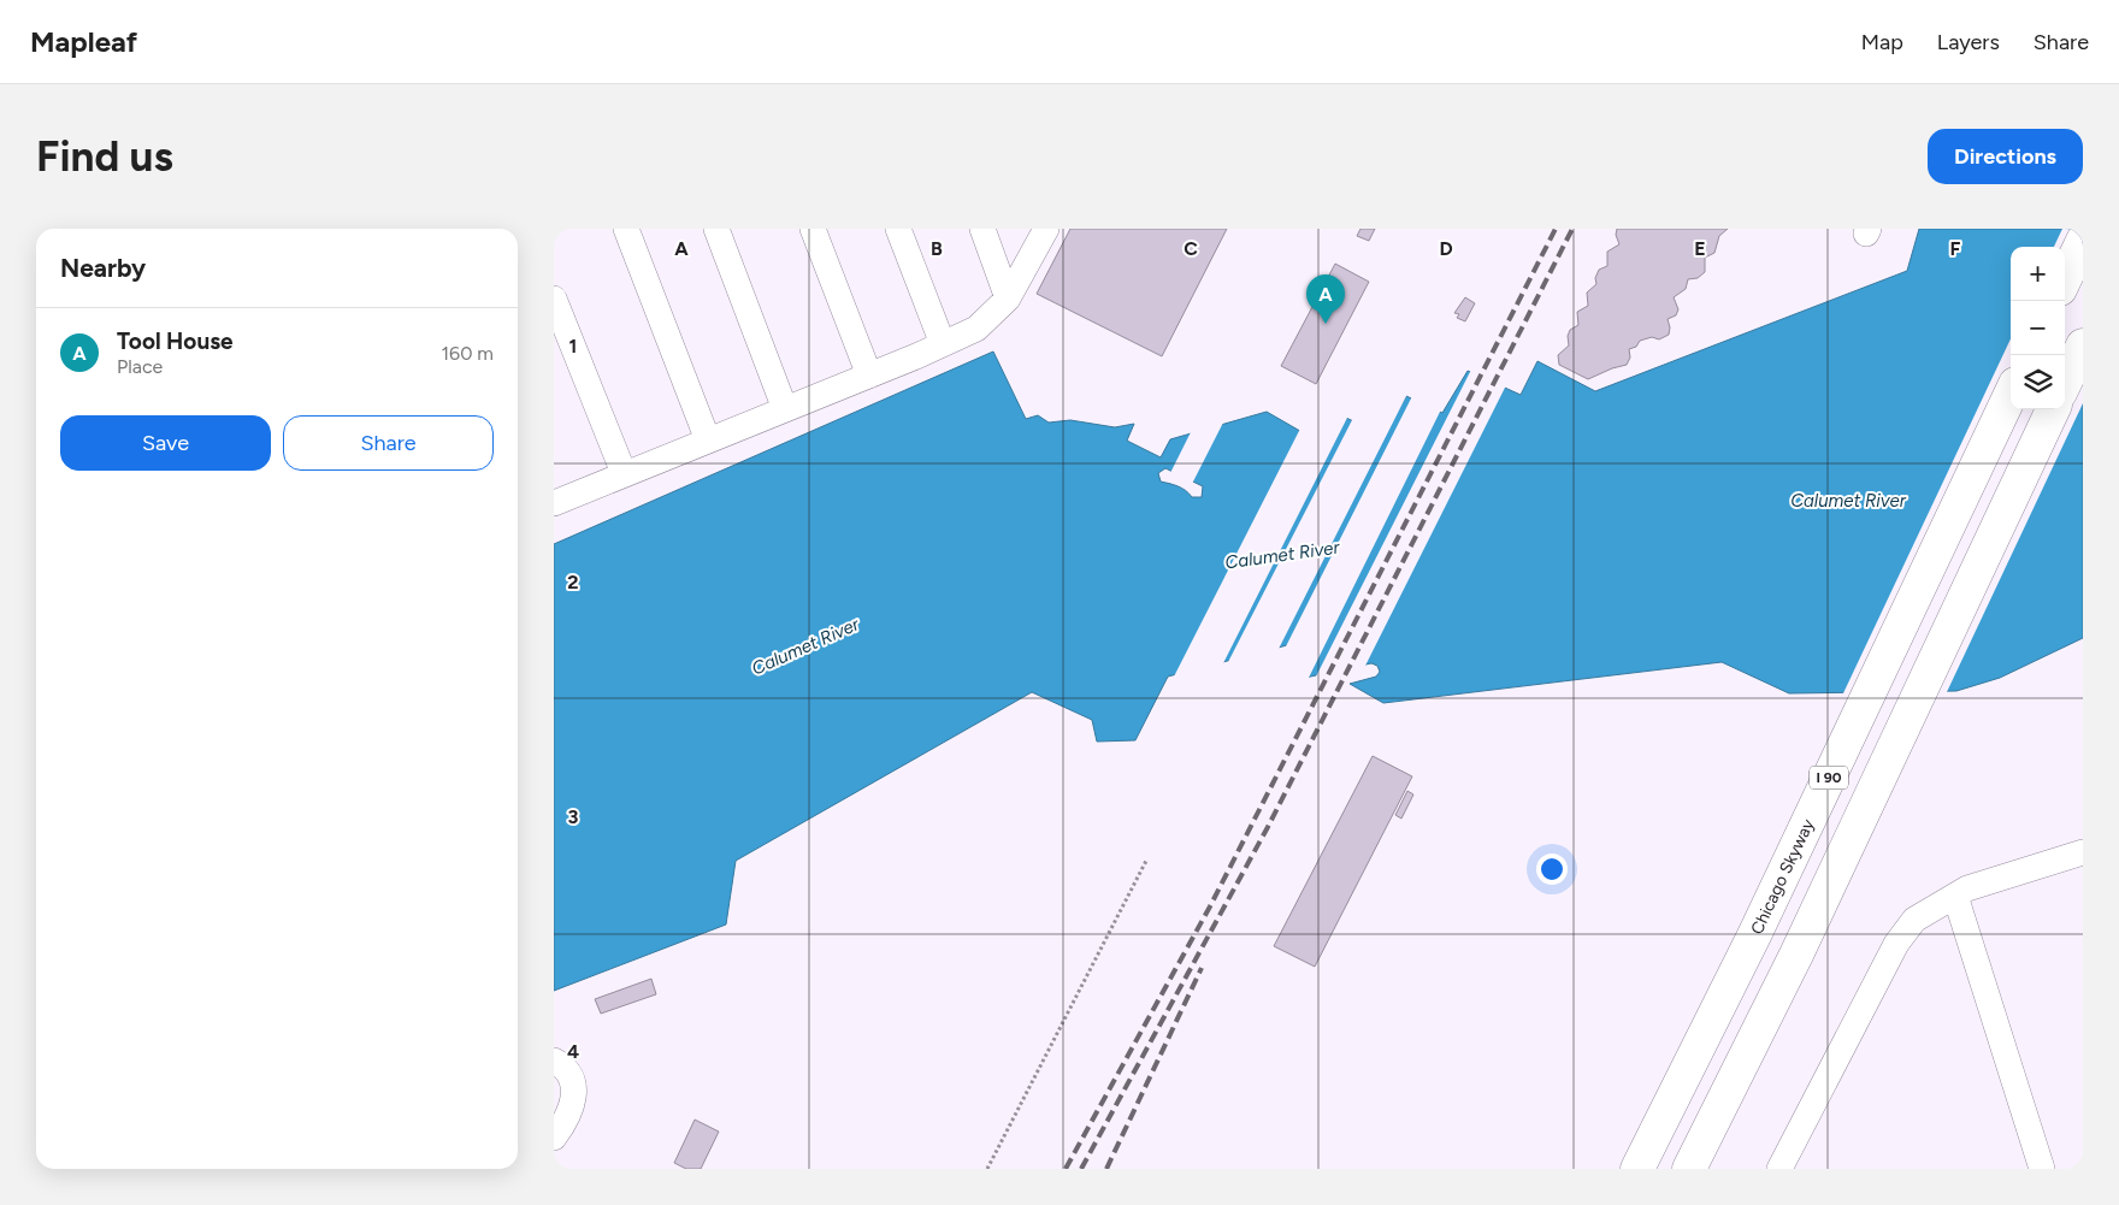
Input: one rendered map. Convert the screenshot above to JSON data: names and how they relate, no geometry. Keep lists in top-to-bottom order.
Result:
{
  "streets": {
    "highway": ["I 90", "Chicago Skyway"]
  },
  "water": ["Calumet River"],
  "page": {
    "header": "Mapleaf",
    "nav": ["Map", "Layers", "Share"],
    "buttons": [
      "Directions",
      ["Save", "Share"]
    ],
    "title": "Find us",
    "heading": "Nearby",
    "map_buttons": ["+", "−"],
    "pins": "A",
    "list": [
      {
        "mark": "A",
        "name": "Tool House",
        "note": "Place",
        "value": "160 m"
      }
    ]
  },
  "grid": {
    "columns": [
      "A",
      "B",
      "C",
      "D",
      "E",
      "F"
    ],
    "rows": [
      "1",
      "2",
      "3",
      "4"
    ]
  }
}
